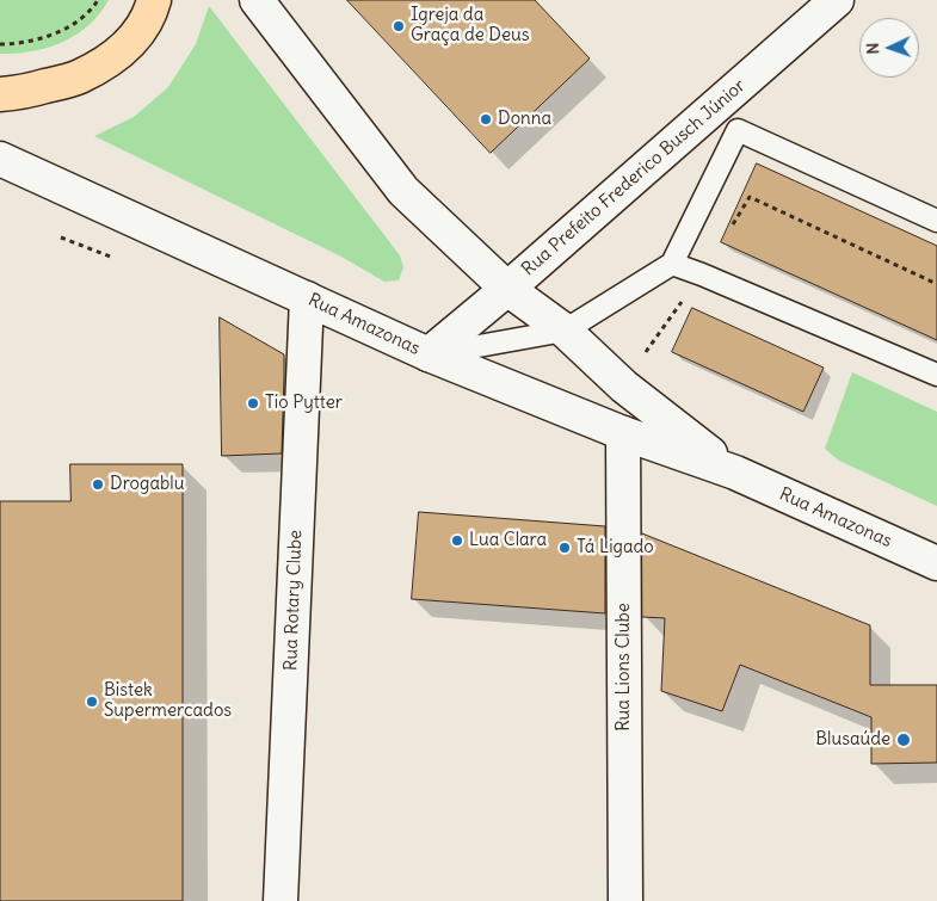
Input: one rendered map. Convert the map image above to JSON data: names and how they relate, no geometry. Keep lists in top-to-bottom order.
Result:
{
  "streets": {
    "main road": [
      "Rua Prefeito Frederico Busch Júnior",
      "Rua Amazonas",
      "Rua Rotary Clube",
      "Rua Lions Clube"
    ]
  },
  "crossings": [
    ["Rua Prefeito Frederico Busch Júnior", "Rua Amazonas"],
    ["Rua Amazonas", "Rua Rotary Clube"],
    ["Rua Amazonas", "Rua Lions Clube"]
  ],
  "places": [
    "Igreja da Graça de Deus",
    "Donna",
    "Tio Pytter",
    "Drogablu",
    "Lua Clara",
    "Tá Ligado",
    "Bistek Supermercados",
    "Blusaúde"
  ],
  "north": "left"
}
